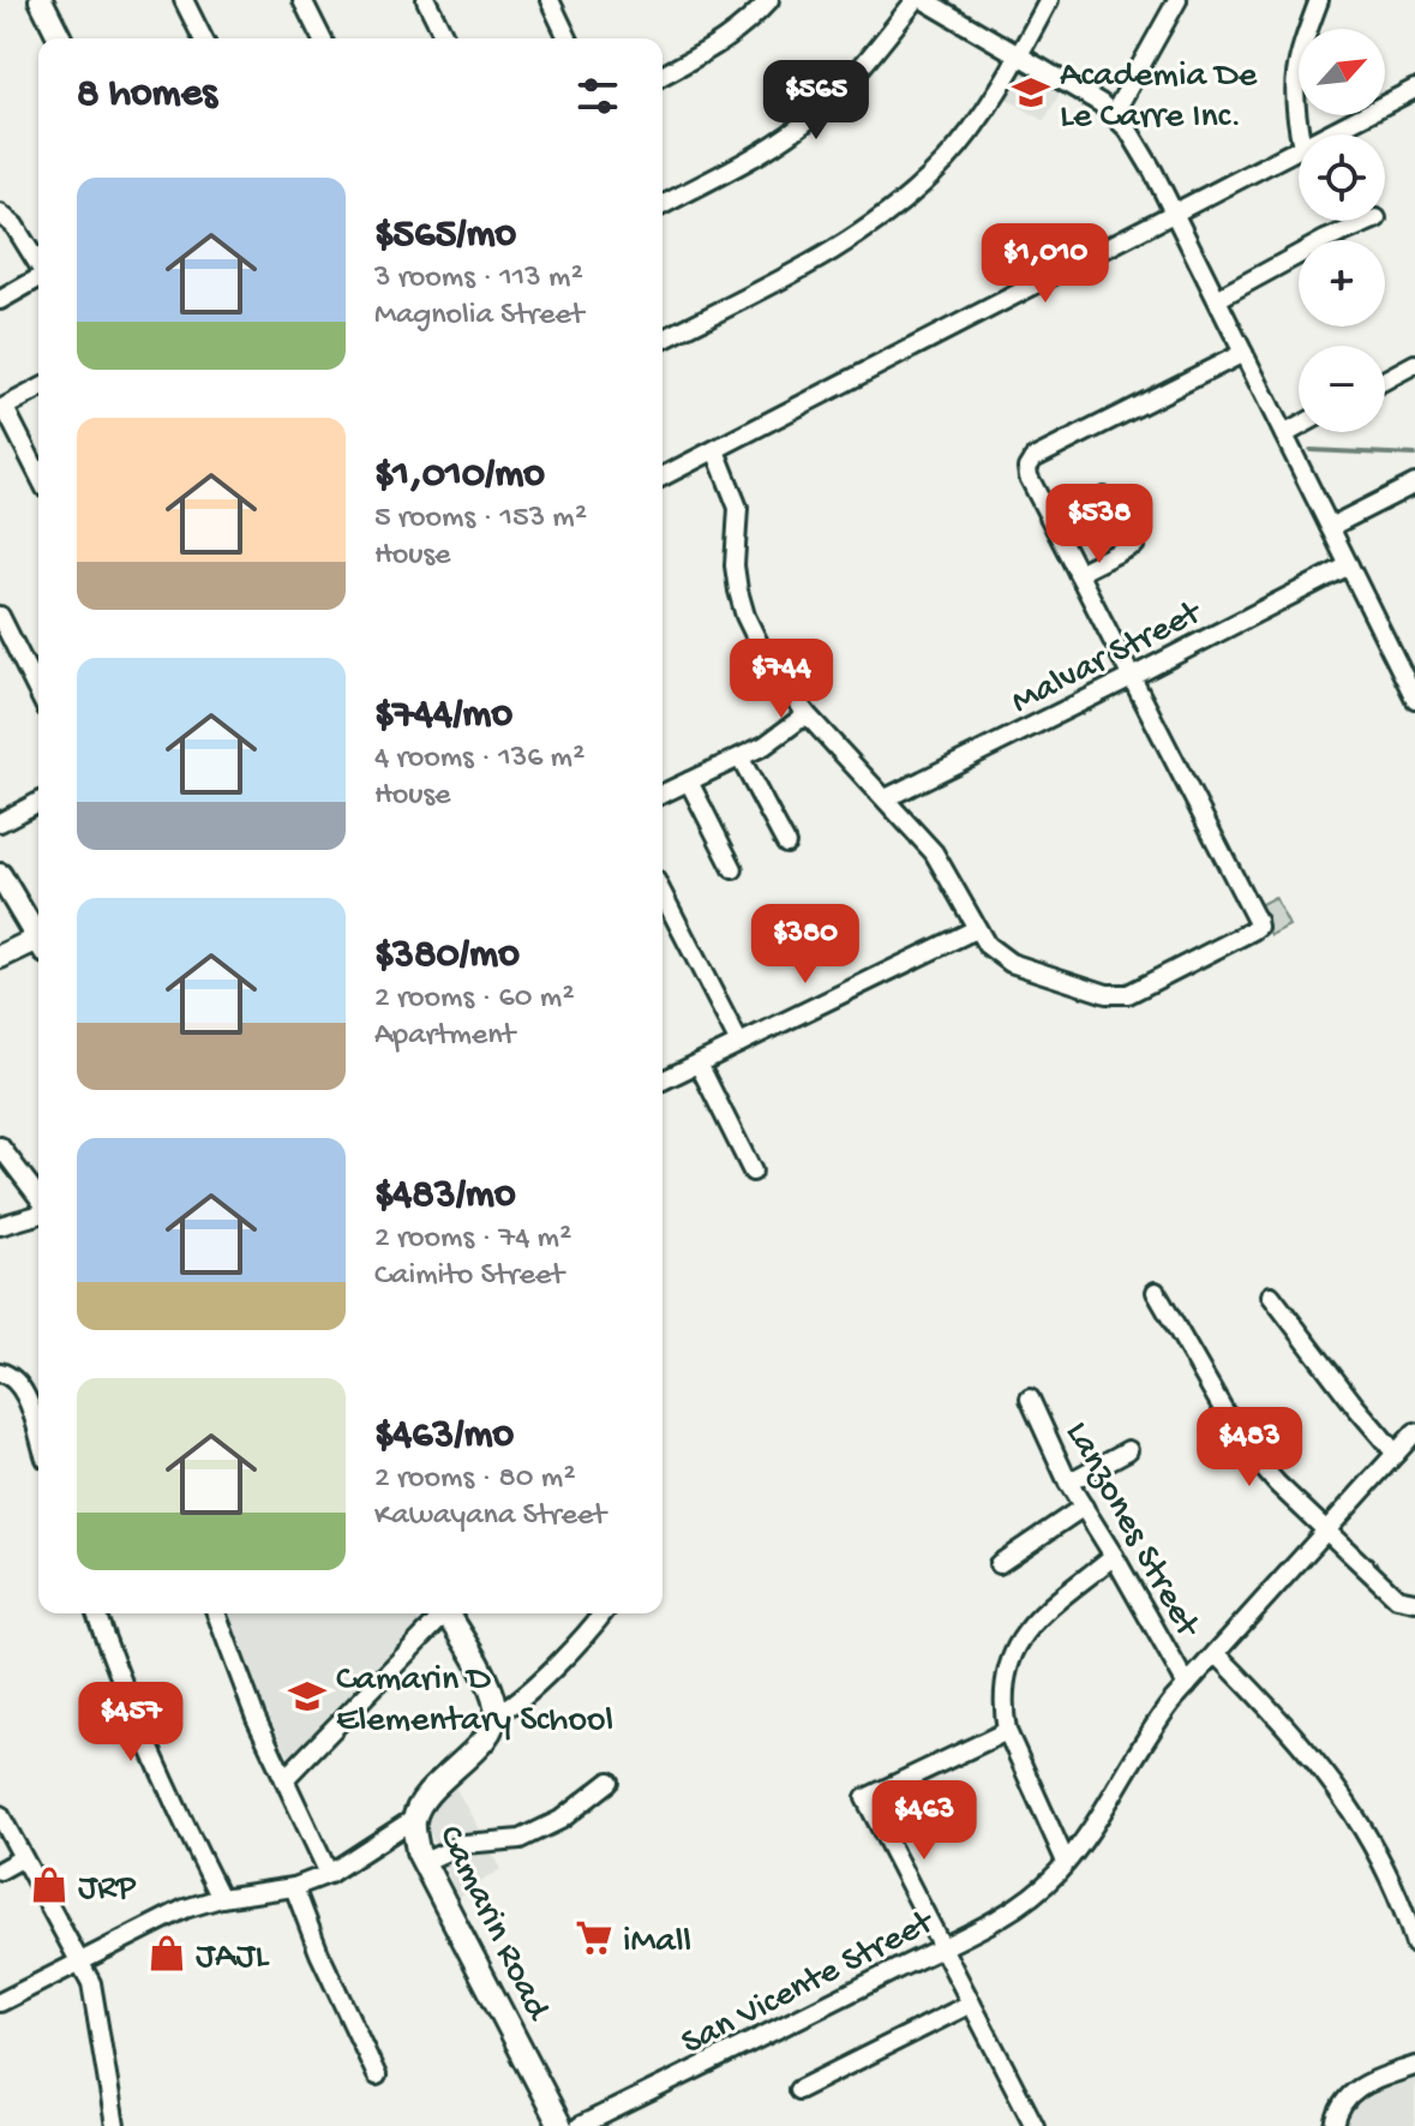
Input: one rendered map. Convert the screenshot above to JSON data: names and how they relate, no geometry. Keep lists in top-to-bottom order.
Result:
{
  "streets": {
    "main road": ["Camarin Road"],
    "street": ["Malvar Street", "Lanzones Street", "San Vicente Street"]
  },
  "crossings": [
    ["Lanzones Street", "San Vicente Street"]
  ],
  "places": {
    "school or university": ["Academia De Le Carre Inc.", "Camarin D Elementary School"],
    "shop": ["JRP", "JAJL"],
    "supermarket": ["iMall"]
  },
  "north": "top right",
  "page": {
    "map_buttons": ["+", "−"],
    "heading": "8 homes",
    "price": [
      "$565",
      "$1,010",
      "$538",
      "$744",
      "$380",
      "$483",
      "$457",
      "$463"
    ],
    "list": [
      {
        "name": "$565/mo",
        "note": "3 rooms · 113 m² · Magnolia Street"
      },
      {
        "name": "$1,010/mo",
        "note": "5 rooms · 153 m² · House"
      },
      {
        "name": "$744/mo",
        "note": "4 rooms · 136 m² · House"
      },
      {
        "name": "$380/mo",
        "note": "2 rooms · 60 m² · Apartment"
      },
      {
        "name": "$483/mo",
        "note": "2 rooms · 74 m² · Caimito Street"
      },
      {
        "name": "$463/mo",
        "note": "2 rooms · 80 m² · Kawayana Street"
      }
    ]
  }
}
